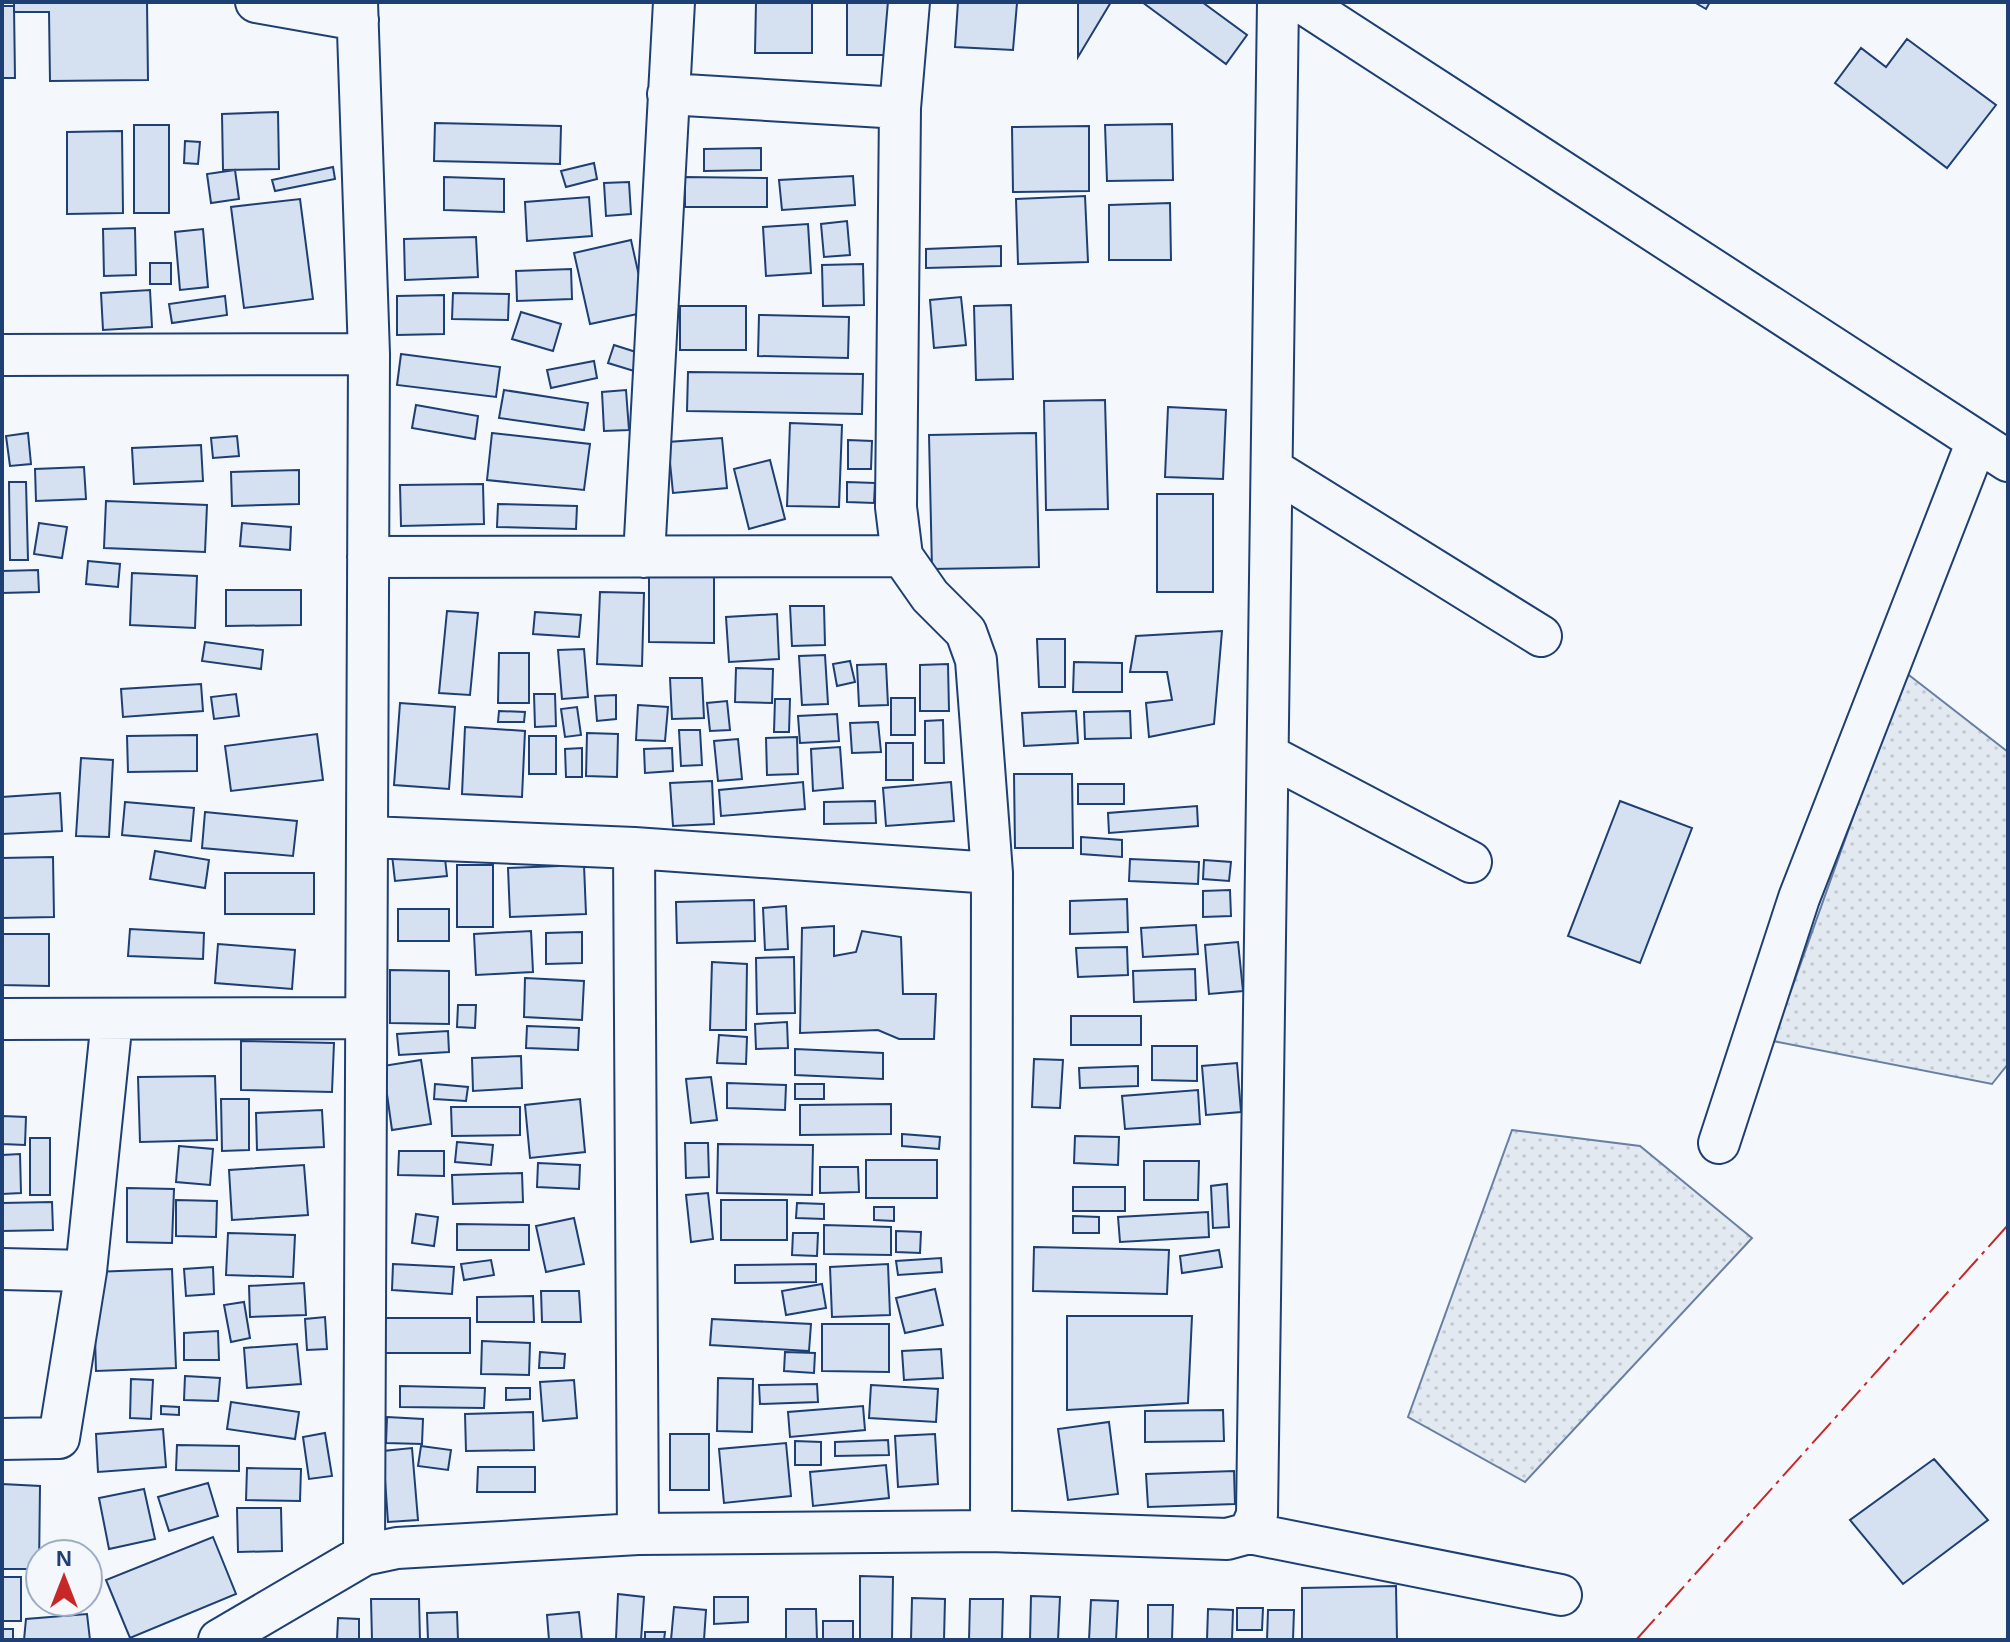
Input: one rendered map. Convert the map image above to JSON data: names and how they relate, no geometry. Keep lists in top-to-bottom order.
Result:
{
  "north": "top"
}
